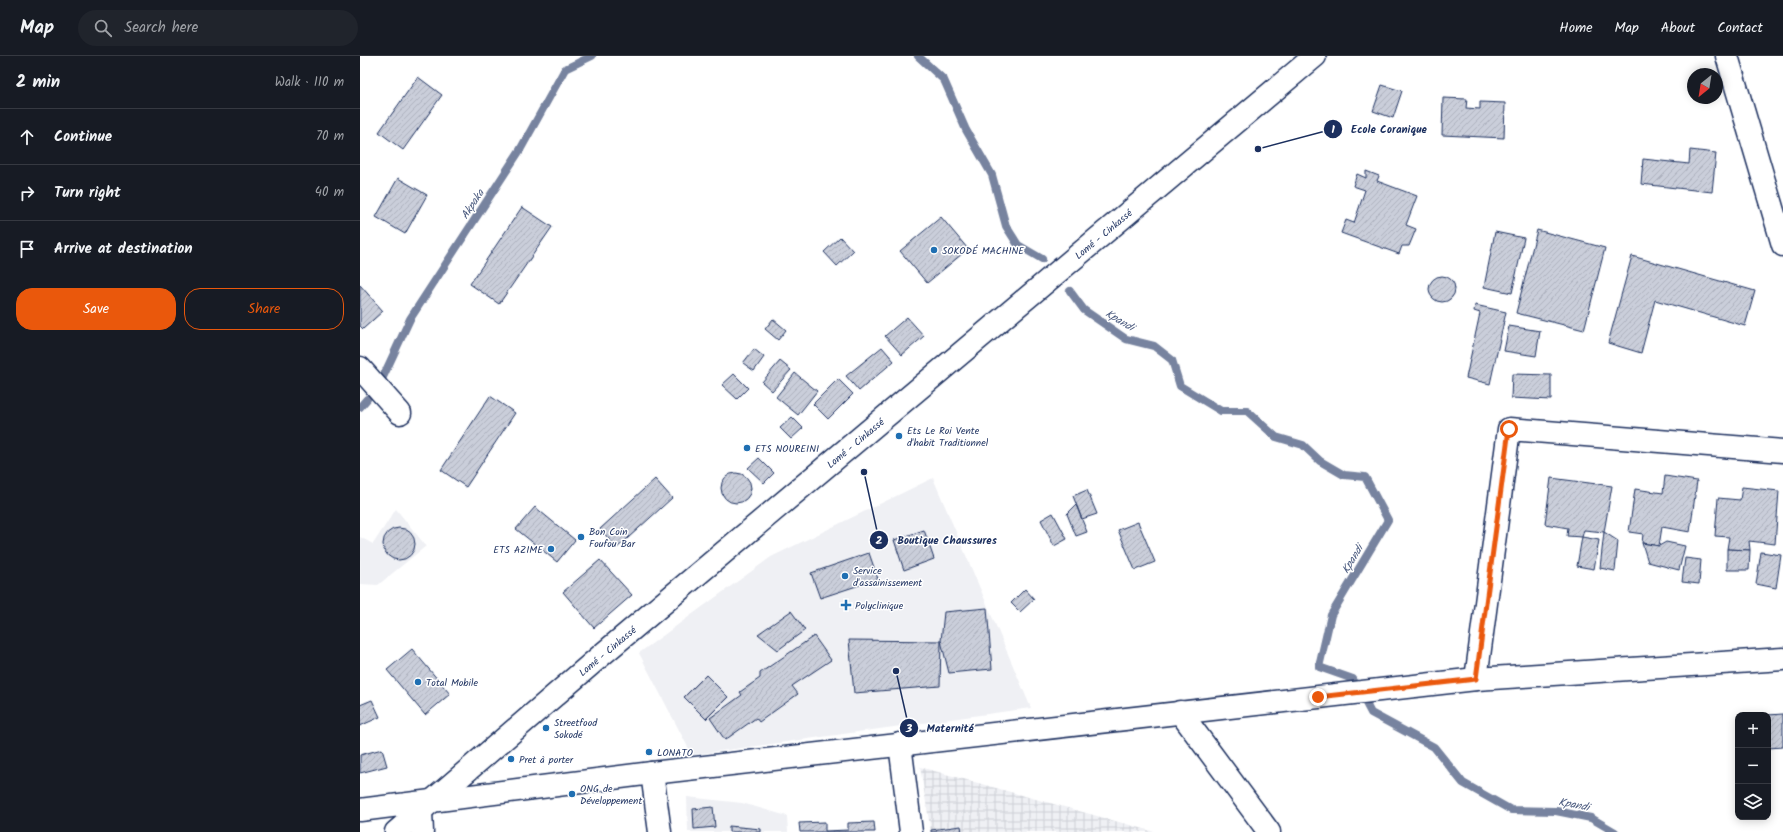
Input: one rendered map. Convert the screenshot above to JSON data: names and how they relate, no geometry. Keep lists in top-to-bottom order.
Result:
{
  "streets": {
    "main road": ["Lomé - Cinkassé"]
  },
  "water": ["Akpaka", "Kpandi"],
  "places": {
    "other": [
      "Ecole Coranique",
      "SOKODÉ MACHINE",
      "Ets Le Roi Vente d'habit Traditionnel",
      "ETS NOUREINI",
      "Boutique Chaussures",
      "Bon Coin Foufou Bar",
      "ETS AZIME",
      "Service d'assainissement",
      "Maternité",
      "Total Mobile",
      "Streetfood Sokodé",
      "LONATO",
      "Pret à porter",
      "ONG de Développement"
    ],
    "health": ["Polyclinique"]
  },
  "north": "bottom left",
  "page": {
    "header": "Map",
    "search": "Search here",
    "nav": [
      "Home",
      "Map",
      "About",
      "Contact"
    ],
    "heading": ["2 min", "Walk · 110 m"],
    "list": [
      ["Continue", "70 m"],
      ["Turn right", "40 m"],
      "Arrive at destination"
    ],
    "buttons": ["Save", "Share"],
    "map_buttons": ["+", "−"]
  }
}
